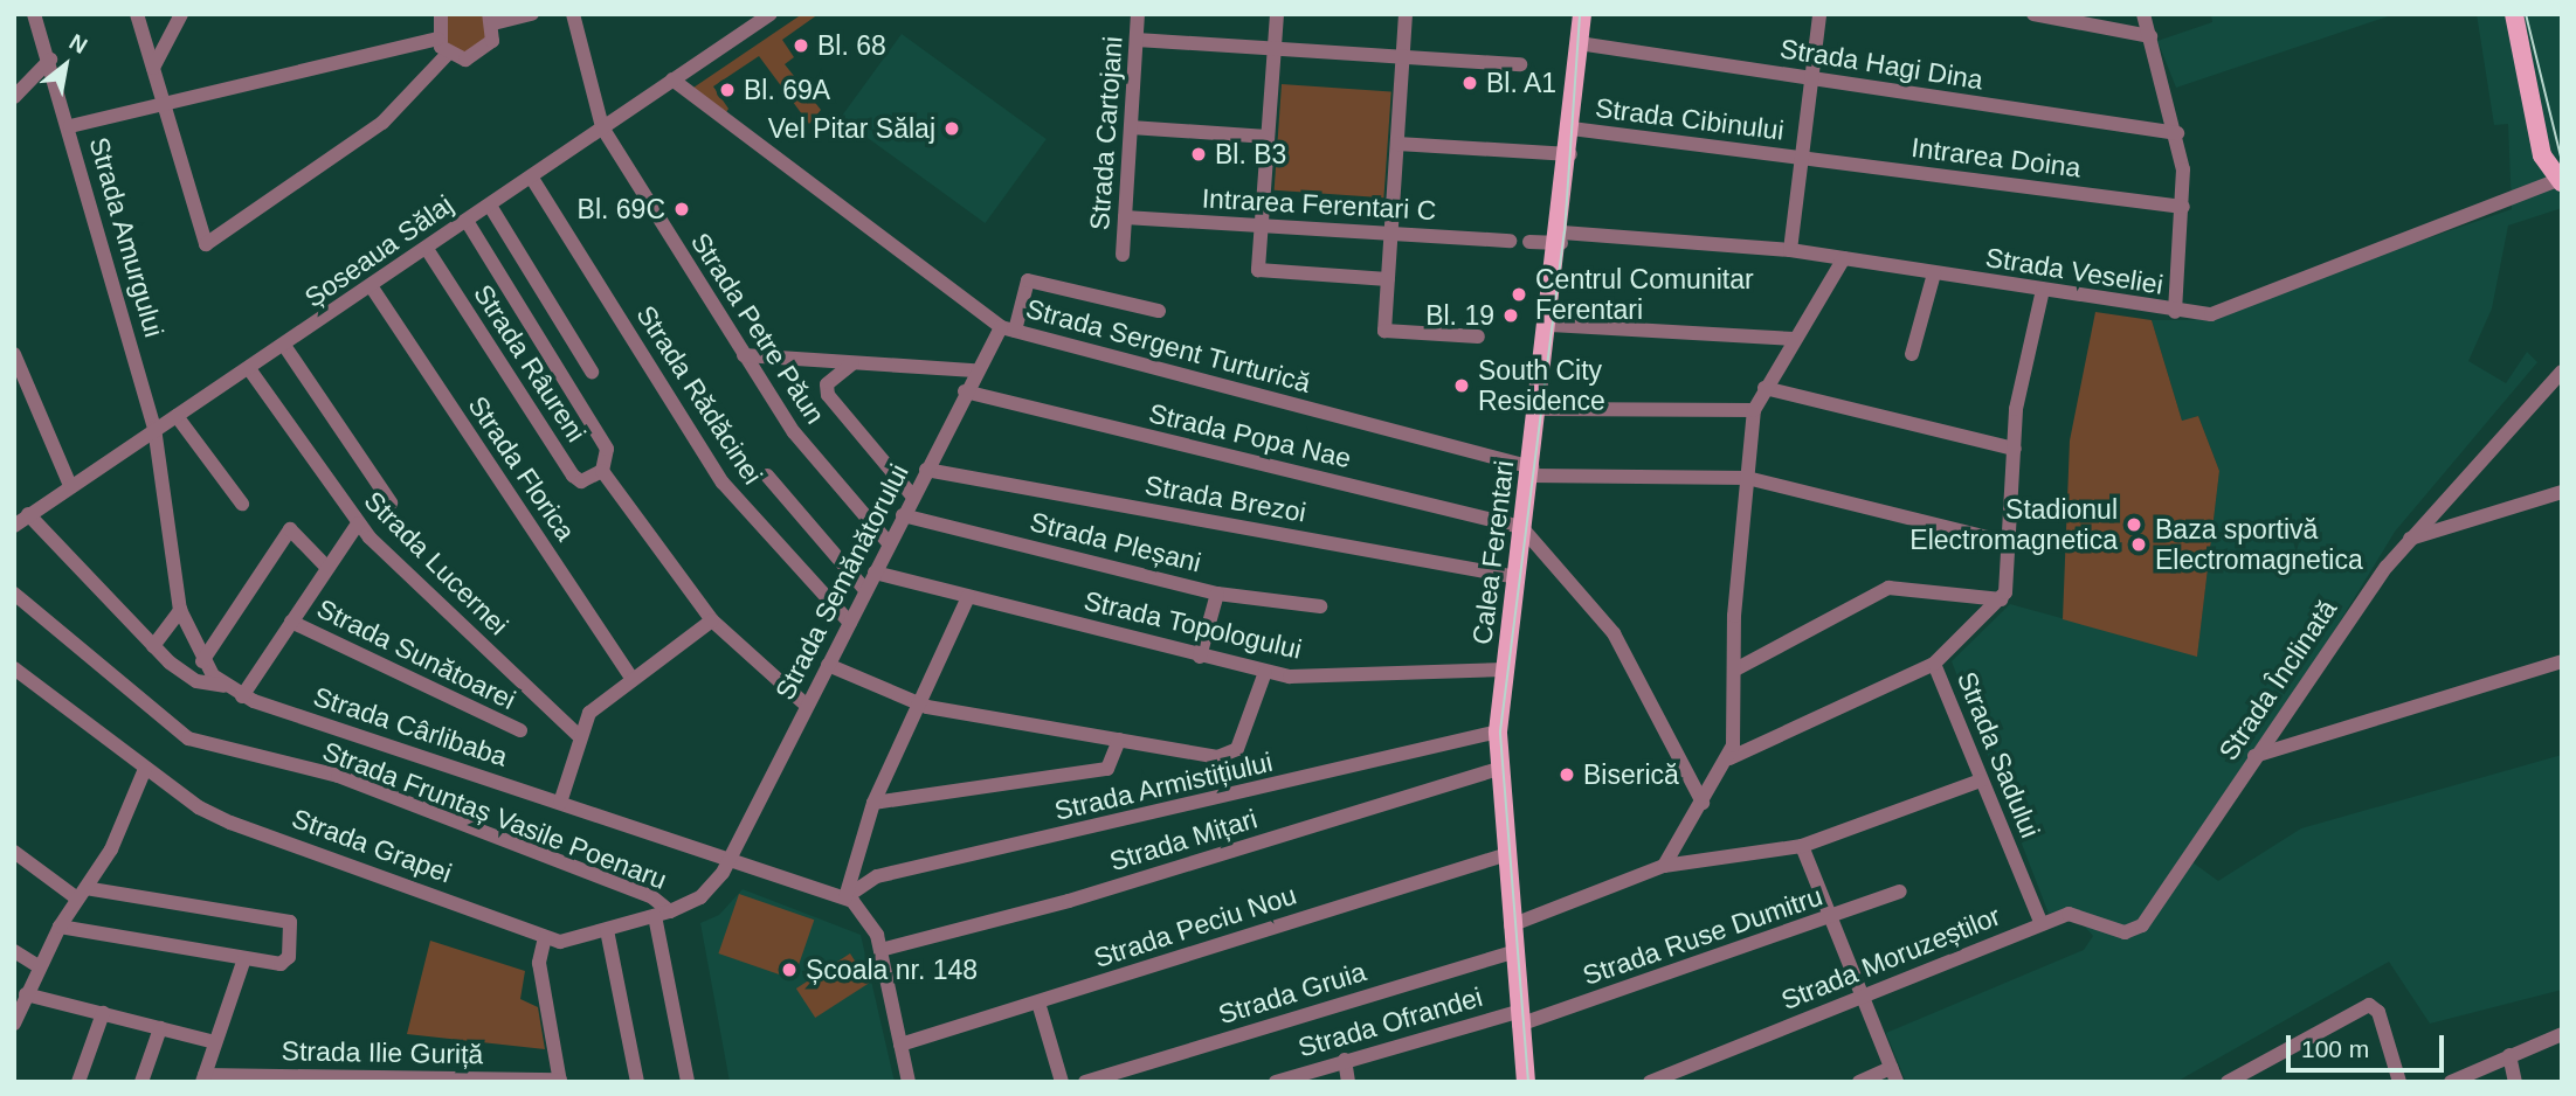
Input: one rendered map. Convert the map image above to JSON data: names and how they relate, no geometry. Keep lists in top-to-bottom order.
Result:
{
  "streets": {
    "main road": ["Calea Ferentari"],
    "street": [
      "Strada Hagi Dina",
      "Strada Cibinului",
      "Strada Cartojani",
      "Intrarea Doina",
      "Intrarea Ferentari C",
      "Strada Amurgului",
      "Șoseaua Sălaj",
      "Strada Veseliei",
      "Strada Petre Păun",
      "Strada Sergent Turturică",
      "Strada Râureni",
      "Strada Rădăcinei",
      "Strada Popa Nae",
      "Strada Florica",
      "Strada Brezoi",
      "Strada Pleșani",
      "Strada Lucernei",
      "Strada Semănătorului",
      "Strada Topologului",
      "Strada Sunătoarei",
      "Strada Înclinată",
      "Strada Cârlibaba",
      "Strada Sadului",
      "Strada Armistițiului",
      "Strada Fruntaș Vasile Poenaru",
      "Strada Mițari",
      "Strada Grapei",
      "Strada Peciu Nou",
      "Strada Ruse Dumitru",
      "Strada Moruzeștilor",
      "Strada Gruia",
      "Strada Ofrandei",
      "Strada Ilie Guriță"
    ]
  },
  "crossings": [
    ["Strada Hagi Dina", "Calea Ferentari"],
    ["Strada Cibinului", "Intrarea Doina"],
    ["Strada Cibinului", "Calea Ferentari"],
    ["Strada Cartojani", "Intrarea Ferentari C"],
    ["Strada Amurgului", "Șoseaua Sălaj"],
    ["Strada Amurgului", "Strada Cârlibaba"],
    ["Șoseaua Sălaj", "Strada Petre Păun"],
    ["Șoseaua Sălaj", "Strada Sergent Turturică"],
    ["Șoseaua Sălaj", "Strada Râureni"],
    ["Șoseaua Sălaj", "Strada Rădăcinei"],
    ["Șoseaua Sălaj", "Strada Florica"],
    ["Șoseaua Sălaj", "Strada Lucernei"],
    ["Șoseaua Sălaj", "Strada Cârlibaba"],
    ["Strada Veseliei", "Calea Ferentari"],
    ["Strada Petre Păun", "Strada Semănătorului"],
    ["Strada Sergent Turturică", "Calea Ferentari"],
    ["Strada Sergent Turturică", "Strada Semănătorului"],
    ["Strada Rădăcinei", "Strada Semănătorului"],
    ["Strada Popa Nae", "Calea Ferentari"],
    ["Strada Popa Nae", "Strada Semănătorului"],
    ["Strada Brezoi", "Calea Ferentari"],
    ["Strada Brezoi", "Strada Semănătorului"],
    ["Strada Pleșani", "Strada Semănătorului"],
    ["Calea Ferentari", "Strada Topologului"],
    ["Calea Ferentari", "Strada Armistițiului"],
    ["Calea Ferentari", "Strada Mițari"],
    ["Calea Ferentari", "Strada Peciu Nou"],
    ["Calea Ferentari", "Strada Ruse Dumitru"],
    ["Calea Ferentari", "Strada Gruia"],
    ["Calea Ferentari", "Strada Ofrandei"],
    ["Strada Semănătorului", "Strada Topologului"],
    ["Strada Semănătorului", "Strada Cârlibaba"],
    ["Strada Semănătorului", "Strada Grapei"],
    ["Strada Înclinată", "Strada Moruzeștilor"],
    ["Strada Cârlibaba", "Strada Armistițiului"],
    ["Strada Cârlibaba", "Strada Grapei"],
    ["Strada Sadului", "Strada Moruzeștilor"],
    ["Strada Fruntaș Vasile Poenaru", "Strada Grapei"],
    ["Strada Ruse Dumitru", "Strada Ofrandei"]
  ],
  "places": [
    "Bl. 68",
    "Bl. A1",
    "Bl. 69A",
    "Vel Pitar Sălaj",
    "Bl. B3",
    "Bl. 69C",
    "Centrul Comunitar Ferentari",
    "Bl. 19",
    "South City Residence",
    "Stadionul Electromagnetica",
    "Baza sportivă Electromagnetica",
    "Biserică",
    "Școala nr. 148"
  ],
  "scale_bar": "100 m",
  "north": "top right"
}
